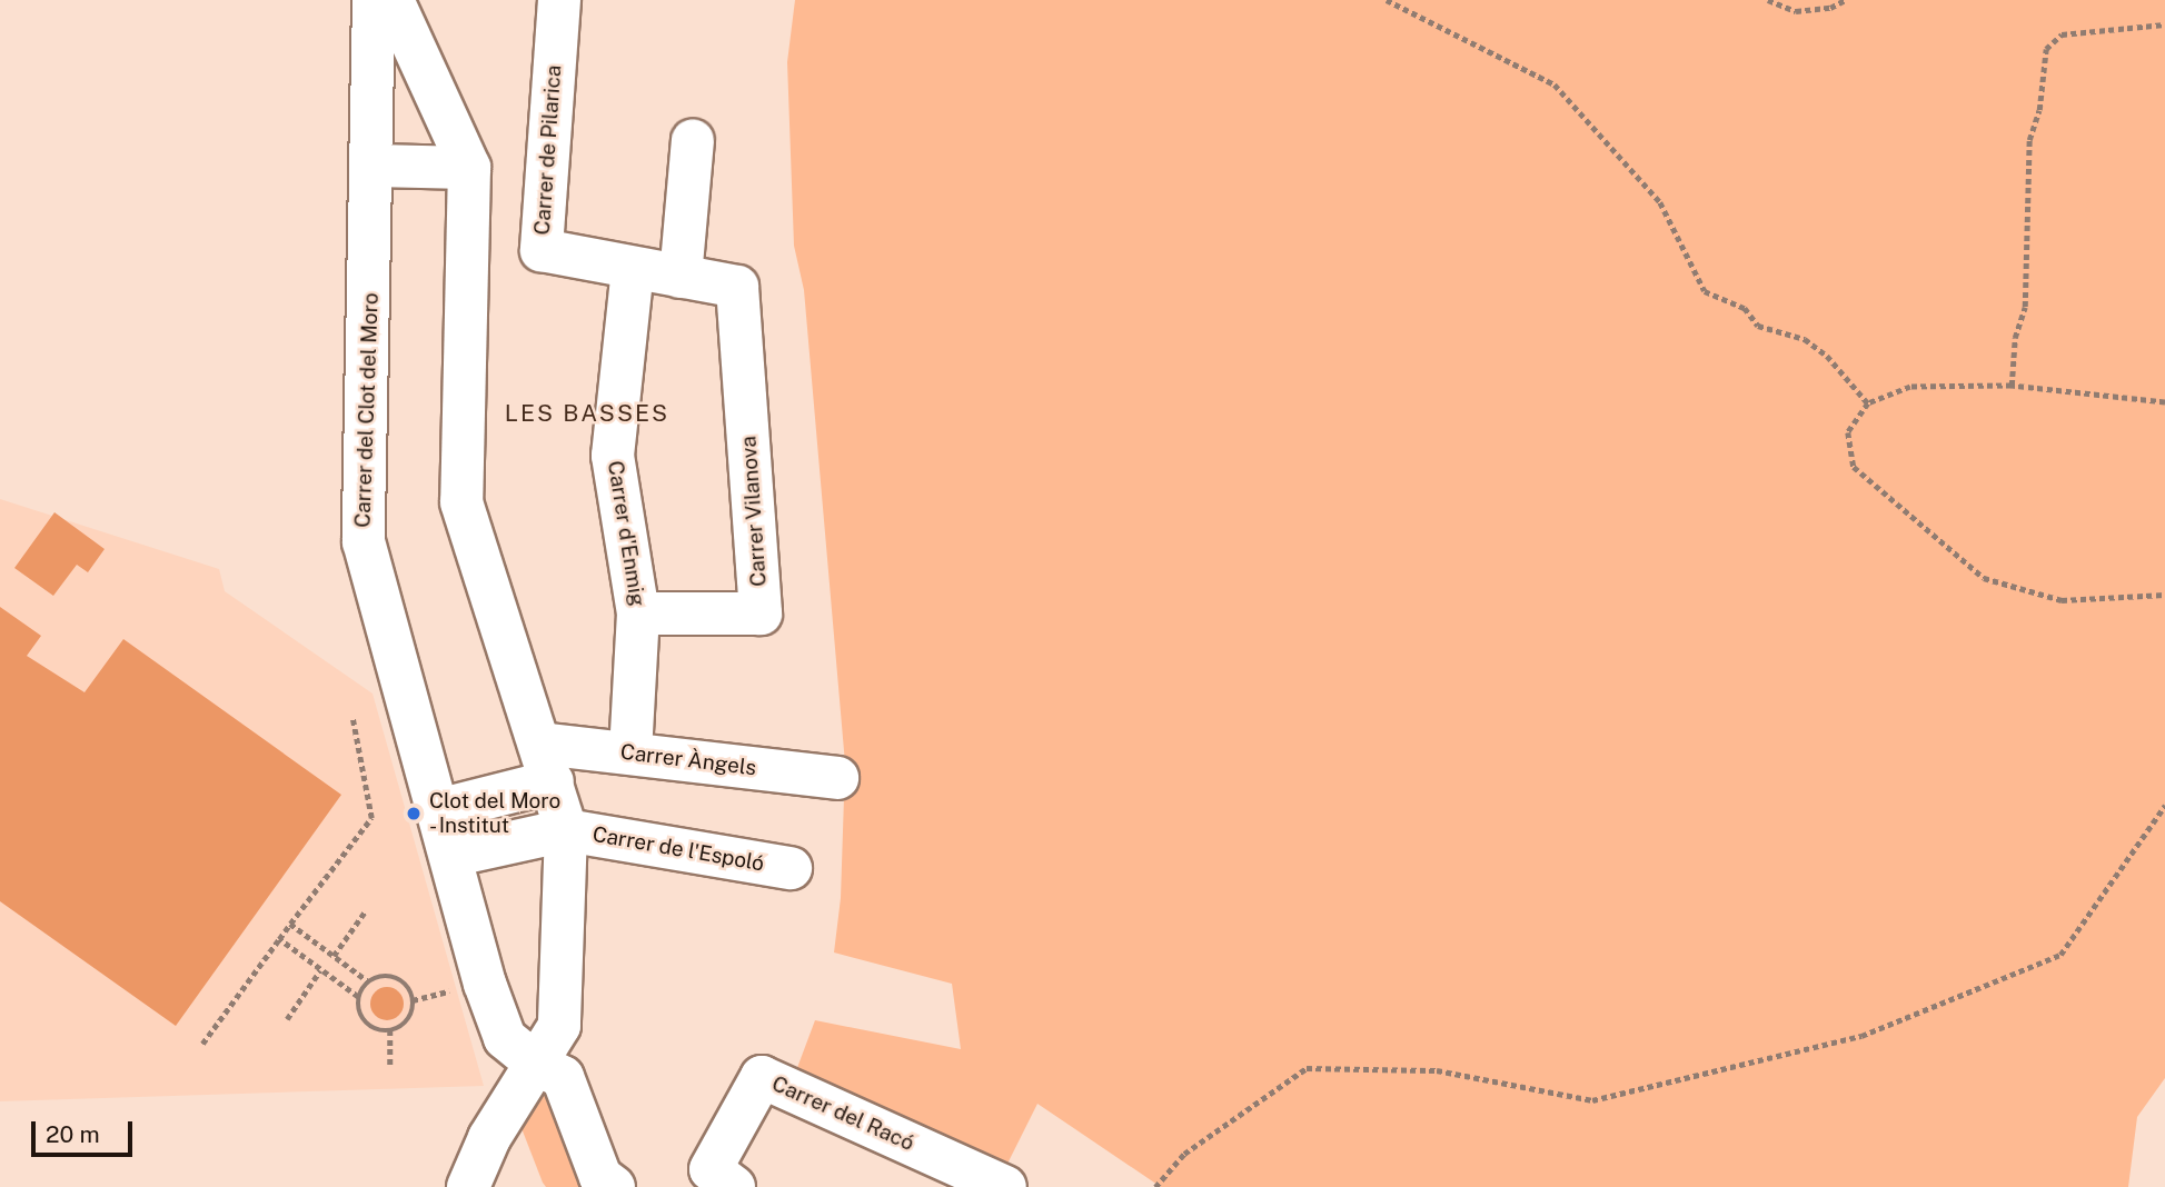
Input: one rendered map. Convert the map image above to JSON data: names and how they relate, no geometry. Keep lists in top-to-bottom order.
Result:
{
  "streets": {
    "street": [
      "Carrer de Pilarica",
      "Carrer del Clot del Moro",
      "Carrer Vilanova",
      "Carrer d'Enmig",
      "Carrer Àngels",
      "Carrer de l'Espoló",
      "Carrer del Racó"
    ]
  },
  "crossings": [
    ["Carrer de Pilarica", "Carrer Vilanova"],
    ["Carrer de Pilarica", "Carrer d'Enmig"],
    ["Carrer Vilanova", "Carrer d'Enmig"],
    ["Carrer d'Enmig", "Carrer Àngels"]
  ],
  "districts": ["LES BASSES"],
  "places": ["Clot del Moro - Institut"],
  "scale_bar": "20 m"
}
